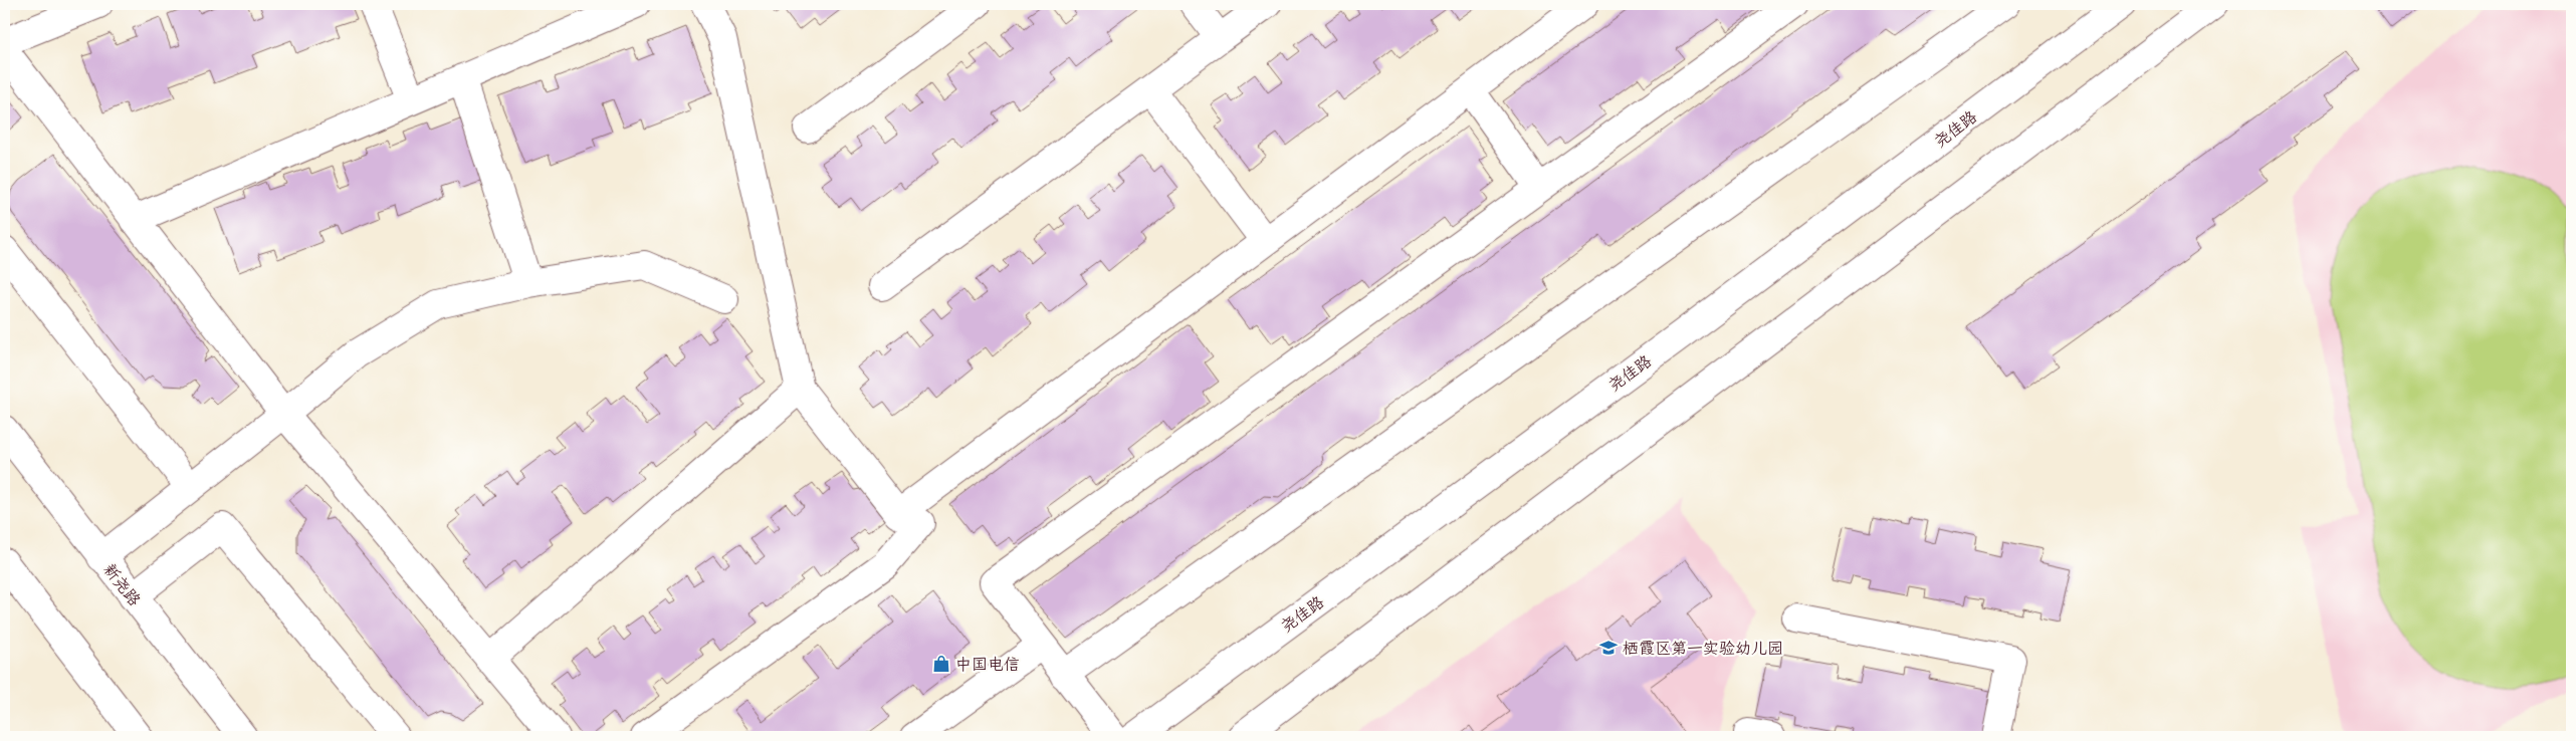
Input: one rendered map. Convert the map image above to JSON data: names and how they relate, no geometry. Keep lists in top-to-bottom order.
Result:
{
  "streets": {
    "main road": ["尧佳路", "新尧路"]
  },
  "places": {
    "school or university": ["栖霞区第一实验幼儿园"],
    "shop": ["中国电信"]
  }
}
